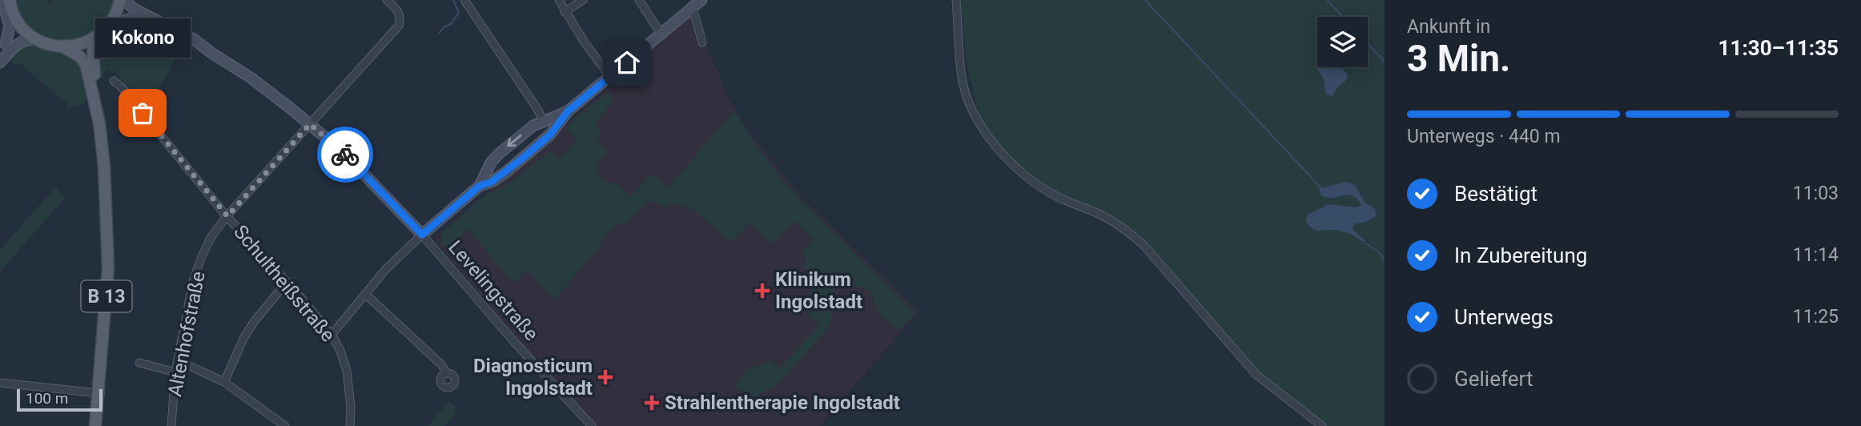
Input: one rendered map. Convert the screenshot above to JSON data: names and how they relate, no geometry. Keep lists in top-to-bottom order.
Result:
{
  "streets": {
    "main road": ["B 13"],
    "street": ["Schultheißstraße", "Levelingstraße", "Altenhofstraße"]
  },
  "crossings": [
    ["Schultheißstraße", "Altenhofstraße"],
    ["Levelingstraße", "B 13"],
    ["Levelingstraße", "Altenhofstraße"]
  ],
  "places": {
    "other": ["Kokono"],
    "health": ["Klinikum Ingolstadt", "Diagnosticum Ingolstadt", "Strahlentherapie Ingolstadt"]
  },
  "scale_bar": "100 m",
  "page": {
    "heading": ["3 Min.", "Ankunft in", "11:30–11:35"],
    "bubble": "Kokono",
    "bar": "Unterwegs · 440 m",
    "list": [
      ["Bestätigt", "11:03"],
      ["In Zubereitung", "11:14"],
      ["Unterwegs", "11:25"],
      "Geliefert"
    ],
    "scale": "100 m"
  }
}
